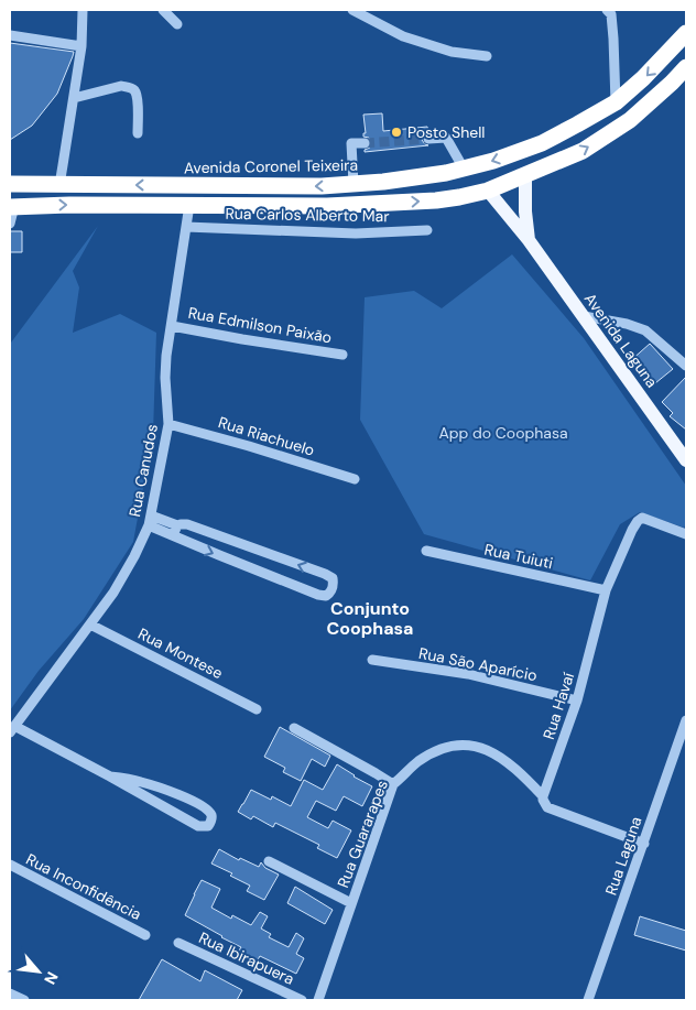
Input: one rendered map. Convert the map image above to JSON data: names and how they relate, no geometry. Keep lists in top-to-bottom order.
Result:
{
  "streets": {
    "highway": ["Avenida Coronel Teixeira"],
    "main road": ["Avenida Laguna"],
    "street": [
      "Rua Carlos Alberto Mar",
      "Rua Edmilson Paixão",
      "Rua Riachuelo",
      "Rua Canudos",
      "Rua Tuiuti",
      "Rua Montese",
      "Rua São Aparício",
      "Rua Havaí",
      "Rua Guararapes",
      "Rua Laguna",
      "Rua Inconfidência",
      "Rua Ibirapuera"
    ]
  },
  "crossings": [
    ["Rua Carlos Alberto Mar", "Rua Canudos"],
    ["Rua Edmilson Paixão", "Rua Canudos"],
    ["Rua Riachuelo", "Rua Canudos"],
    ["Rua Canudos", "Rua Montese"],
    ["Rua Tuiuti", "Rua Havaí"],
    ["Rua São Aparício", "Rua Havaí"],
    ["Rua Havaí", "Rua Guararapes"]
  ],
  "districts": ["Conjunto Coophasa"],
  "parks": ["App do Coophasa"],
  "places": ["Posto Shell"],
  "north": "bottom right"
}
